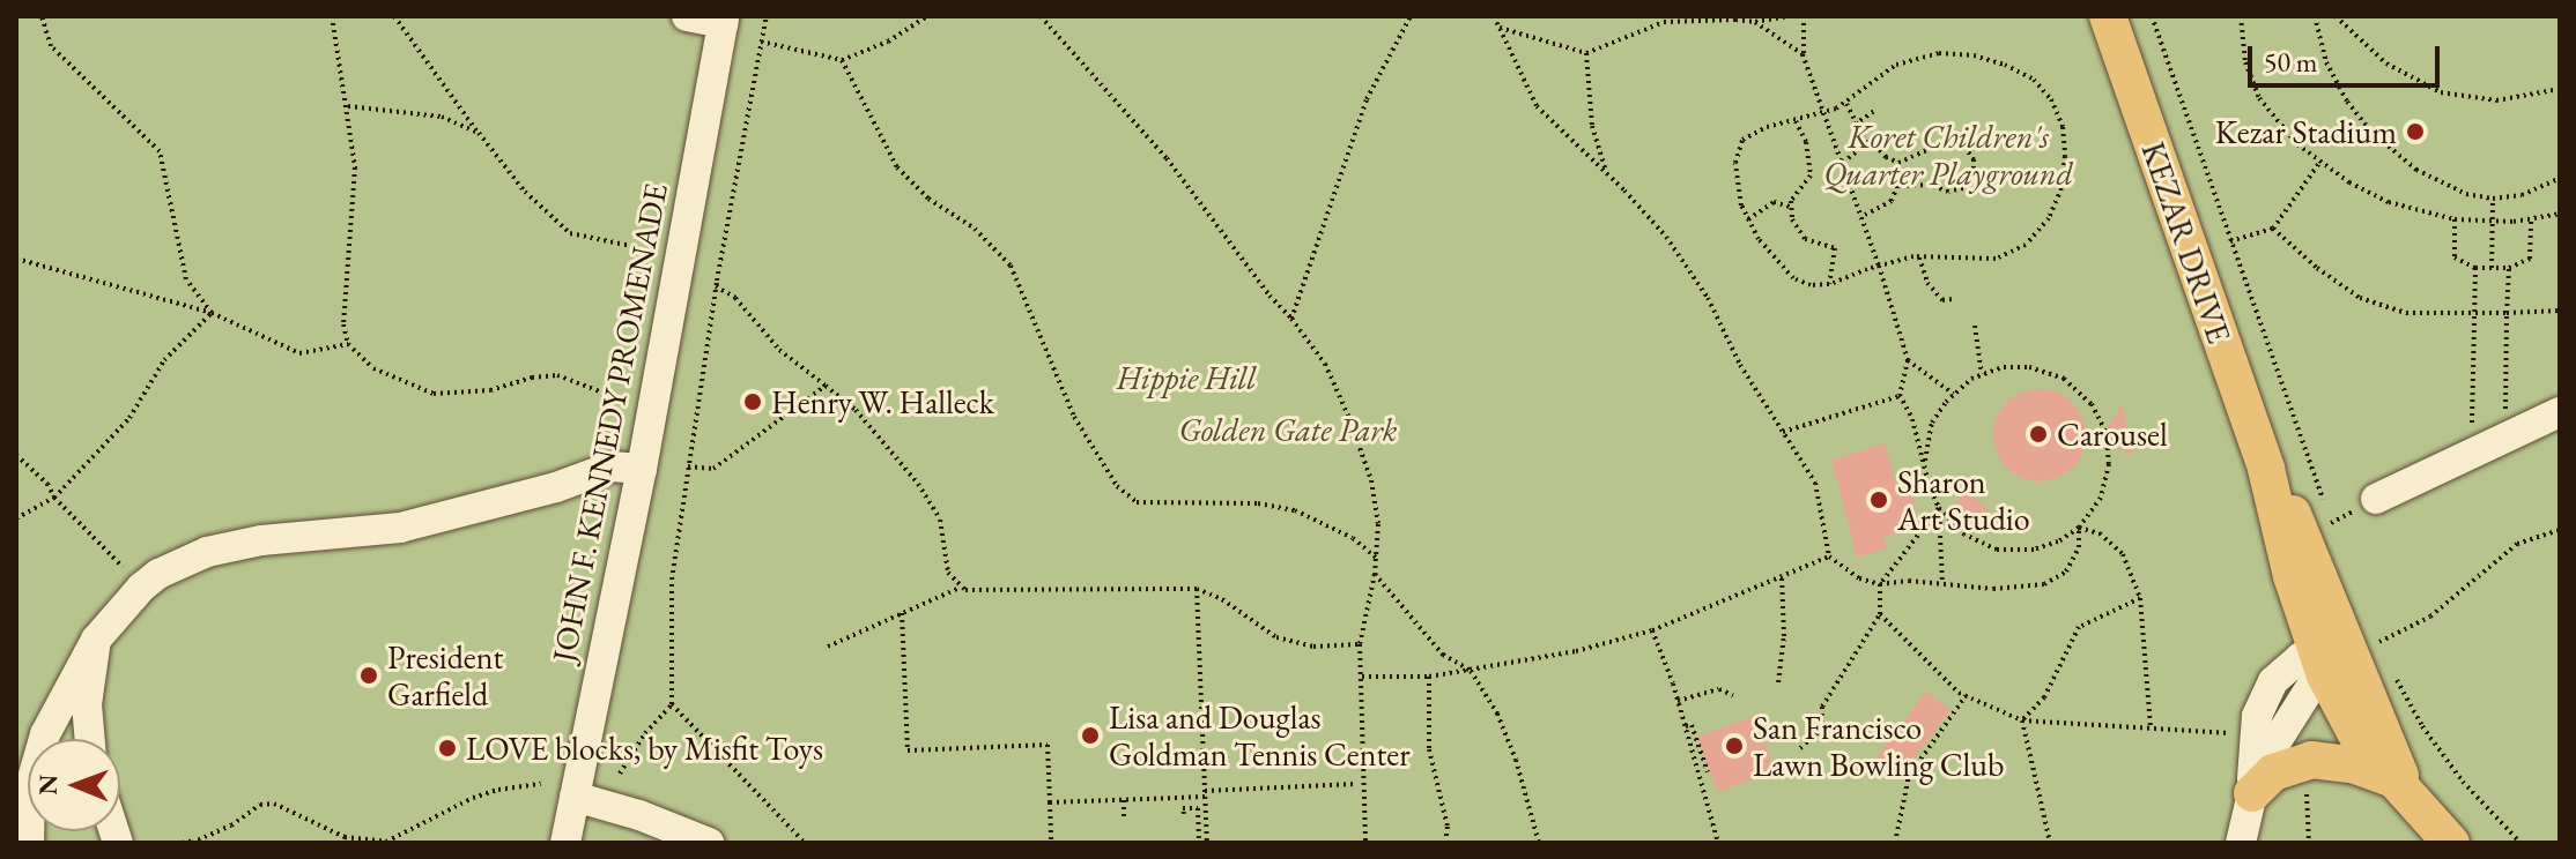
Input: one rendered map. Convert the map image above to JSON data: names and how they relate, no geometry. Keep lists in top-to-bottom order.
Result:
{
  "streets": {
    "main road": ["KEZAR DRIVE"],
    "street": ["JOHN F. KENNEDY PROMENADE"]
  },
  "parks": ["Koret Children's Quarter Playground", "Hippie Hill", "Golden Gate Park"],
  "places": [
    "Kezar Stadium",
    "Henry W. Halleck",
    "Carousel",
    "Sharon Art Studio",
    "President Garfield",
    "Lisa and Douglas Goldman Tennis Center",
    "San Francisco Lawn Bowling Club",
    "LOVE blocks, by Misfit Toys"
  ],
  "scale_bar": "50 m",
  "north": "left"
}
